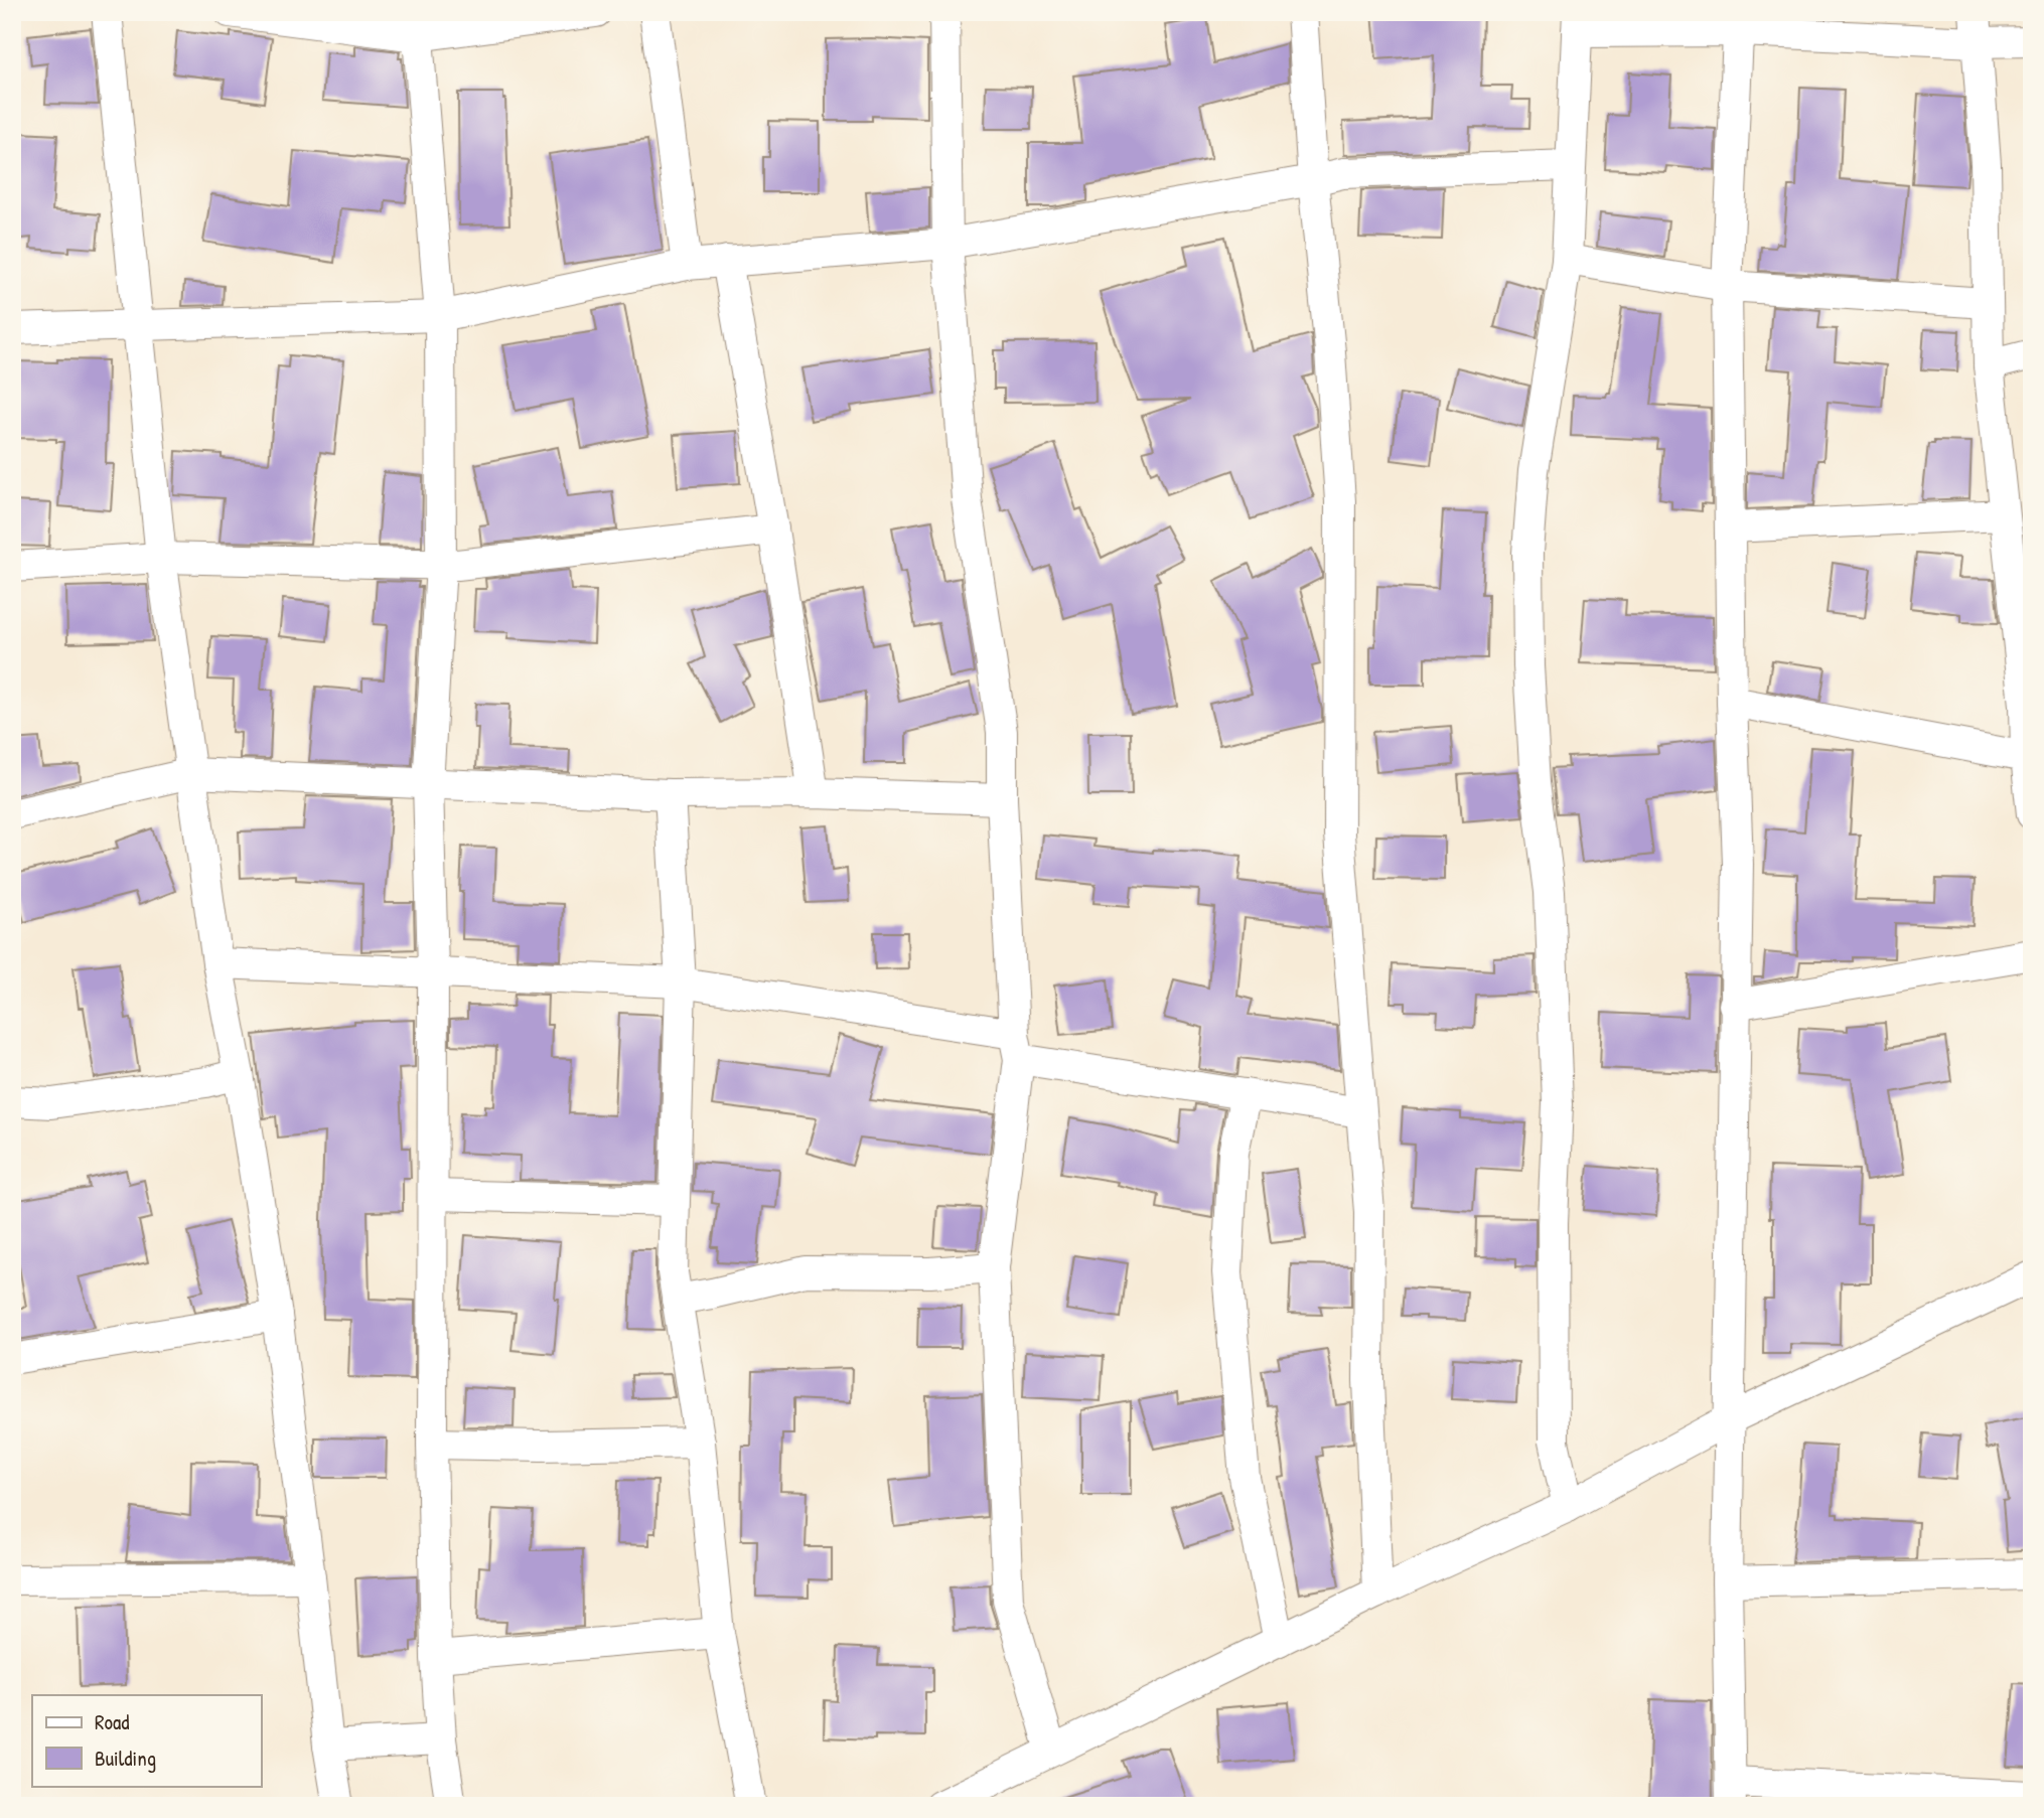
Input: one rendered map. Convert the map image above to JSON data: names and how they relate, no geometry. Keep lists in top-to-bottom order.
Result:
{
  "legend": ["Road", "Building"]
}
